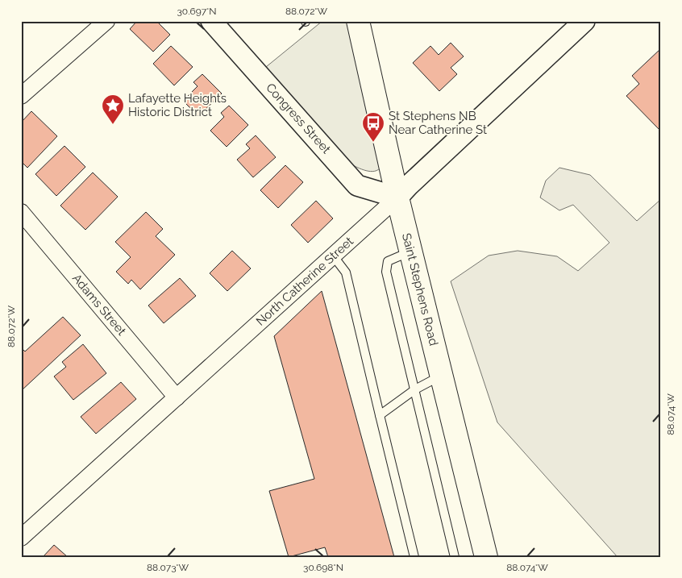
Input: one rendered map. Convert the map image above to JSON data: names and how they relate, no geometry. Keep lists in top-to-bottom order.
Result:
{
  "streets": {
    "main road": ["Saint Stephens Road"],
    "street": ["Congress Street", "North Catherine Street", "Adams Street"]
  },
  "crossings": [
    ["Congress Street", "North Catherine Street"],
    ["Congress Street", "Saint Stephens Road"],
    ["North Catherine Street", "Saint Stephens Road"],
    ["North Catherine Street", "Adams Street"]
  ],
  "places": {
    "place": ["Lafayette Heights Historic District"],
    "bus stop": ["St Stephens NB Near Catherine St"]
  },
  "coordinates": [
    "30.697°N",
    "88.072°W",
    "88.074°W",
    "88.073°W",
    "30.698°N"
  ]
}
